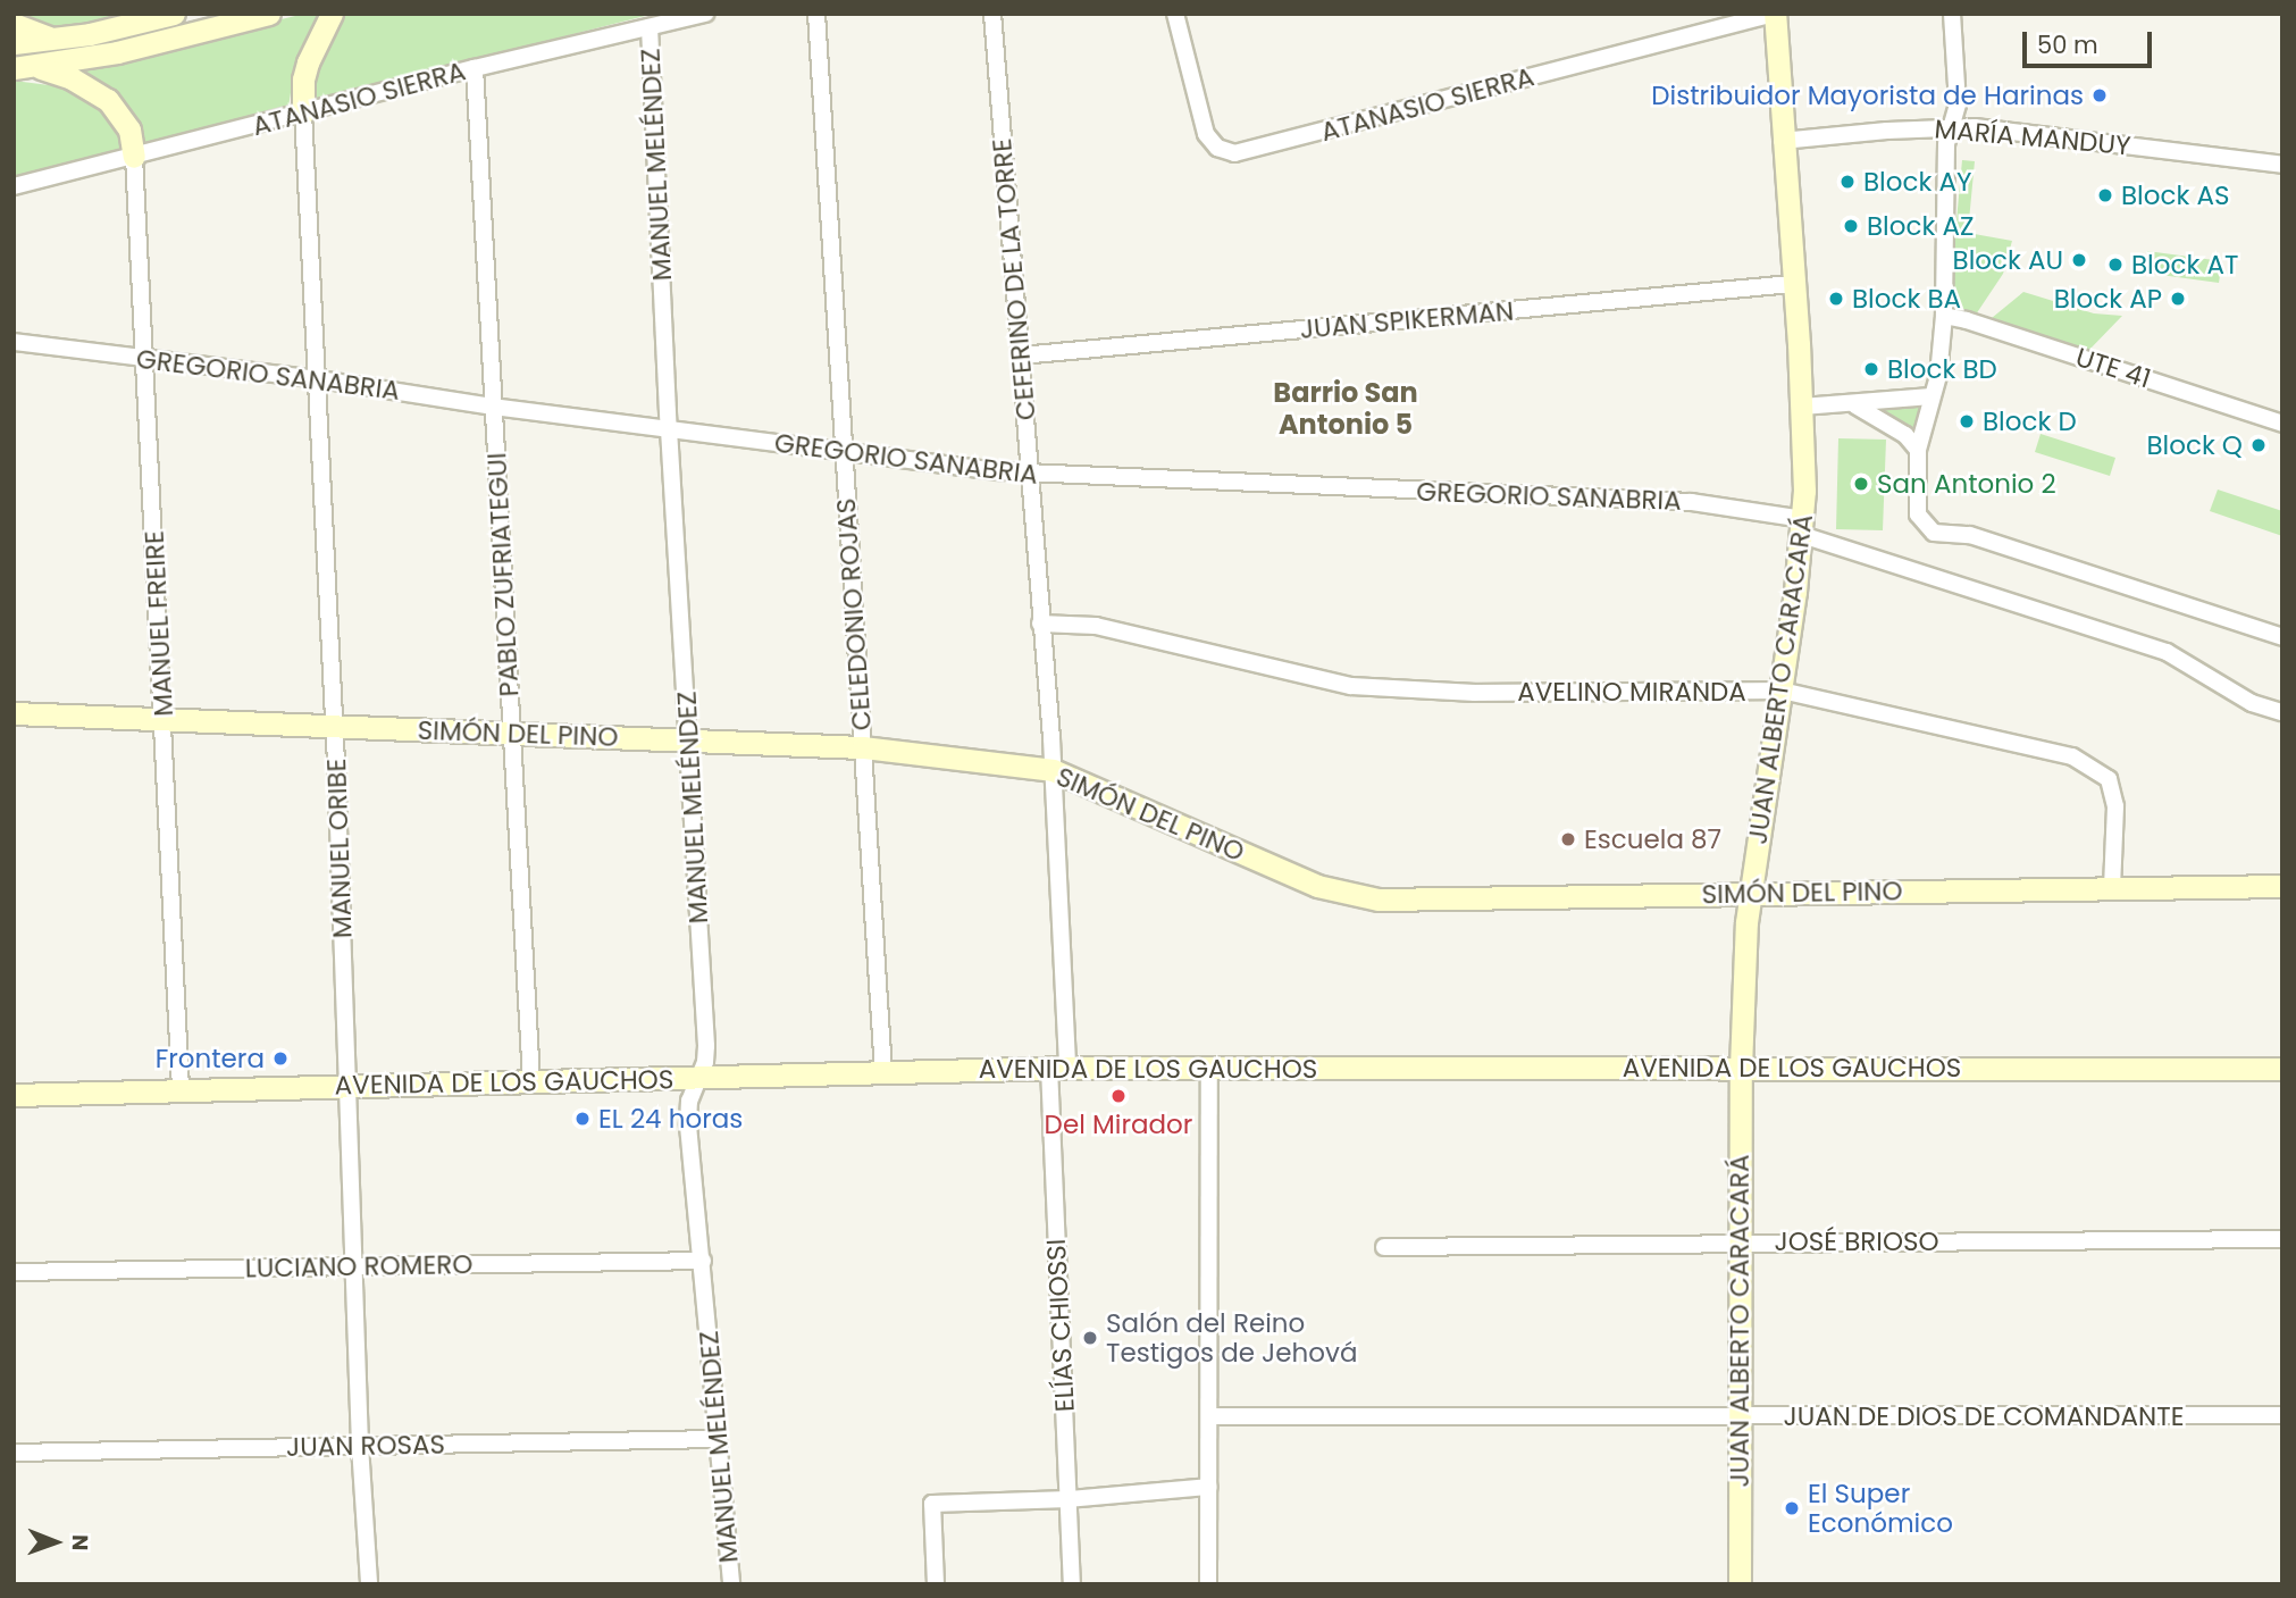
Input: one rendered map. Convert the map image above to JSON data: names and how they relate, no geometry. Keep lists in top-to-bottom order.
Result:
{
  "streets": {
    "street": [
      "ATANASIO SIERRA",
      "MARÍA MANDUY",
      "MANUEL MELÉNDEZ",
      "CEFERINO DE LA TORRE",
      "JUAN SPIKERMAN",
      "UTE 41",
      "GREGORIO SANABRIA",
      "PABLO ZUFRIATEGUI",
      "CELEDONIO ROJAS",
      "MANUEL FREIRE",
      "JUAN ALBERTO CARACARÁ",
      "AVELINO MIRANDA",
      "SIMÓN DEL PINO",
      "MANUEL ORIBE",
      "AVENIDA DE LOS GAUCHOS",
      "JOSÉ BRIOSO",
      "LUCIANO ROMERO",
      "ELÍAS CHIOSSI",
      "JUAN DE DIOS DE COMANDANTE",
      "JUAN ROSAS"
    ]
  },
  "crossings": [
    ["ATANASIO SIERRA", "MANUEL MELÉNDEZ"],
    ["ATANASIO SIERRA", "PABLO ZUFRIATEGUI"],
    ["ATANASIO SIERRA", "MANUEL FREIRE"],
    ["ATANASIO SIERRA", "JUAN ALBERTO CARACARÁ"],
    ["ATANASIO SIERRA", "MANUEL ORIBE"],
    ["MARÍA MANDUY", "JUAN ALBERTO CARACARÁ"],
    ["MANUEL MELÉNDEZ", "GREGORIO SANABRIA"],
    ["MANUEL MELÉNDEZ", "SIMÓN DEL PINO"],
    ["MANUEL MELÉNDEZ", "AVENIDA DE LOS GAUCHOS"],
    ["MANUEL MELÉNDEZ", "LUCIANO ROMERO"],
    ["MANUEL MELÉNDEZ", "JUAN ROSAS"],
    ["CEFERINO DE LA TORRE", "JUAN SPIKERMAN"],
    ["CEFERINO DE LA TORRE", "GREGORIO SANABRIA"],
    ["CEFERINO DE LA TORRE", "AVELINO MIRANDA"],
    ["CEFERINO DE LA TORRE", "SIMÓN DEL PINO"],
    ["CEFERINO DE LA TORRE", "AVENIDA DE LOS GAUCHOS"],
    ["CEFERINO DE LA TORRE", "ELÍAS CHIOSSI"],
    ["JUAN SPIKERMAN", "JUAN ALBERTO CARACARÁ"],
    ["GREGORIO SANABRIA", "PABLO ZUFRIATEGUI"],
    ["GREGORIO SANABRIA", "CELEDONIO ROJAS"],
    ["GREGORIO SANABRIA", "MANUEL FREIRE"],
    ["GREGORIO SANABRIA", "JUAN ALBERTO CARACARÁ"],
    ["GREGORIO SANABRIA", "MANUEL ORIBE"],
    ["PABLO ZUFRIATEGUI", "SIMÓN DEL PINO"],
    ["PABLO ZUFRIATEGUI", "AVENIDA DE LOS GAUCHOS"],
    ["CELEDONIO ROJAS", "SIMÓN DEL PINO"],
    ["CELEDONIO ROJAS", "AVENIDA DE LOS GAUCHOS"],
    ["MANUEL FREIRE", "SIMÓN DEL PINO"],
    ["MANUEL FREIRE", "AVENIDA DE LOS GAUCHOS"],
    ["JUAN ALBERTO CARACARÁ", "AVELINO MIRANDA"],
    ["JUAN ALBERTO CARACARÁ", "SIMÓN DEL PINO"],
    ["JUAN ALBERTO CARACARÁ", "AVENIDA DE LOS GAUCHOS"],
    ["JUAN ALBERTO CARACARÁ", "JOSÉ BRIOSO"],
    ["JUAN ALBERTO CARACARÁ", "JUAN DE DIOS DE COMANDANTE"],
    ["AVELINO MIRANDA", "SIMÓN DEL PINO"],
    ["SIMÓN DEL PINO", "MANUEL ORIBE"],
    ["MANUEL ORIBE", "AVENIDA DE LOS GAUCHOS"],
    ["MANUEL ORIBE", "LUCIANO ROMERO"],
    ["MANUEL ORIBE", "JUAN ROSAS"],
    ["AVENIDA DE LOS GAUCHOS", "ELÍAS CHIOSSI"]
  ],
  "districts": ["Barrio San Antonio 5"],
  "places": [
    "Distribuidor Mayorista de Harinas",
    "Block AY",
    "Block AS",
    "Block AZ",
    "Block AU",
    "Block AT",
    "Block BA",
    "Block AP",
    "Block BD",
    "Block D",
    "Block Q",
    "San Antonio 2",
    "Escuela 87",
    "Frontera",
    "Del Mirador",
    "EL 24 horas",
    "Salón del Reino Testigos de Jehová",
    "El Super Económico"
  ],
  "scale_bar": "50 m",
  "north": "right"
}
